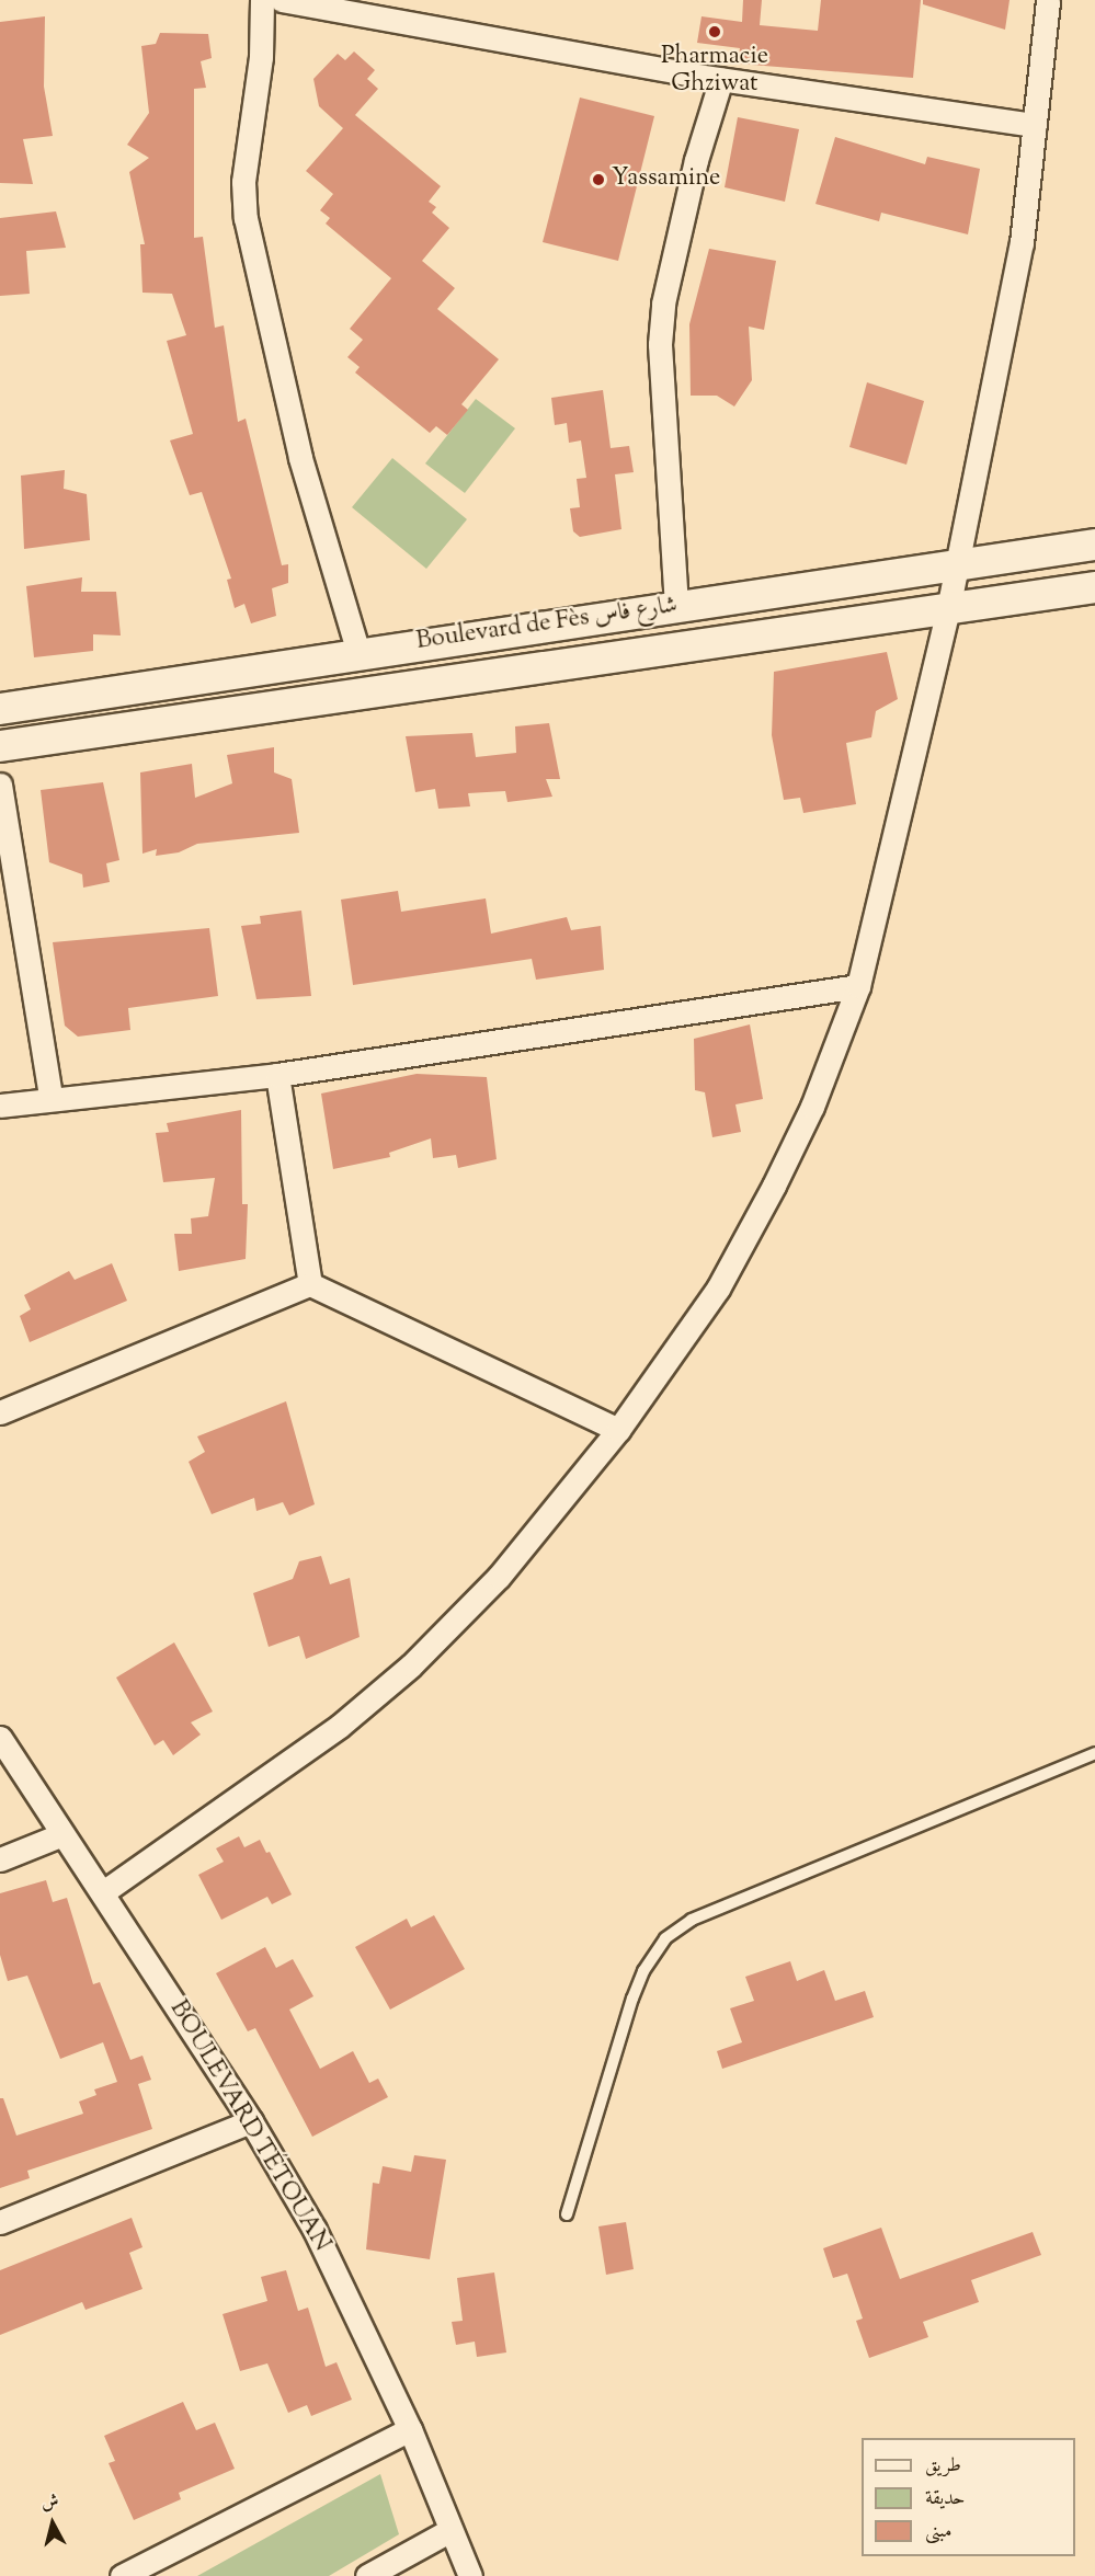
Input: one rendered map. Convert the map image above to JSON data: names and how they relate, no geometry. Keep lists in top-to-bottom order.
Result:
{
  "streets": {
    "main road": ["Boulevard de Fès شارع فاس"],
    "street": ["BOULEVARD TÉTOUAN"]
  },
  "places": ["Pharmacie Ghziwat", "Yassamine"],
  "legend": ["طريق", "حديقة", "مبنى"],
  "north": "top"
}
